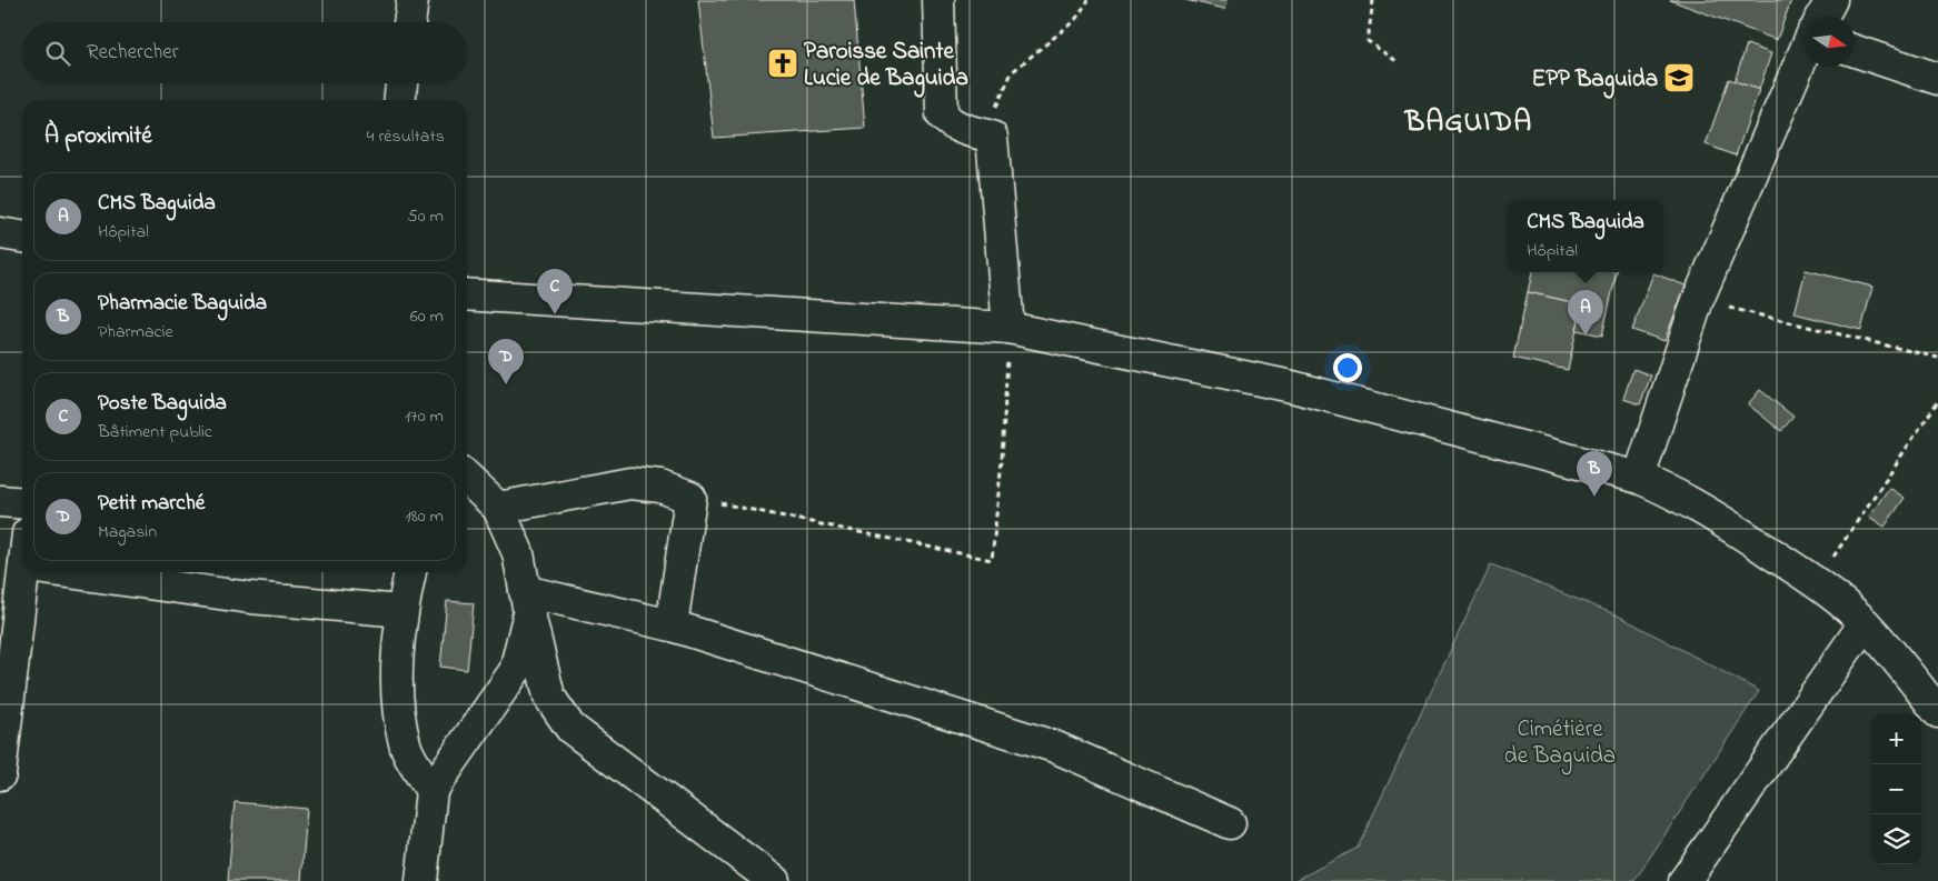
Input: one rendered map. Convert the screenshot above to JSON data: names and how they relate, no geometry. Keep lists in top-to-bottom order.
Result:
{
  "districts": ["BAGUIDA"],
  "parks": ["Cimétière de Baguida"],
  "places": {
    "church": ["Paroisse Sainte Lucie de Baguida"],
    "school or university": ["EPP Baguida"]
  },
  "north": "right",
  "page": {
    "search": "Rechercher",
    "heading": ["À proximité", "4 résultats"],
    "list": [
      {
        "mark": "A",
        "name": "CMS Baguida",
        "note": "Hôpital",
        "value": "50 m"
      },
      {
        "mark": "B",
        "name": "Pharmacie Baguida",
        "note": "Pharmacie",
        "value": "60 m"
      },
      {
        "mark": "C",
        "name": "Poste Baguida",
        "note": "Bâtiment public",
        "value": "170 m"
      },
      {
        "mark": "D",
        "name": "Petit marché",
        "note": "Magasin",
        "value": "180 m"
      }
    ],
    "popup": ["CMS Baguida", "Hôpital"],
    "pins": [
      "C",
      "A",
      "D",
      "B"
    ],
    "map_buttons": ["+", "−"]
  }
}
